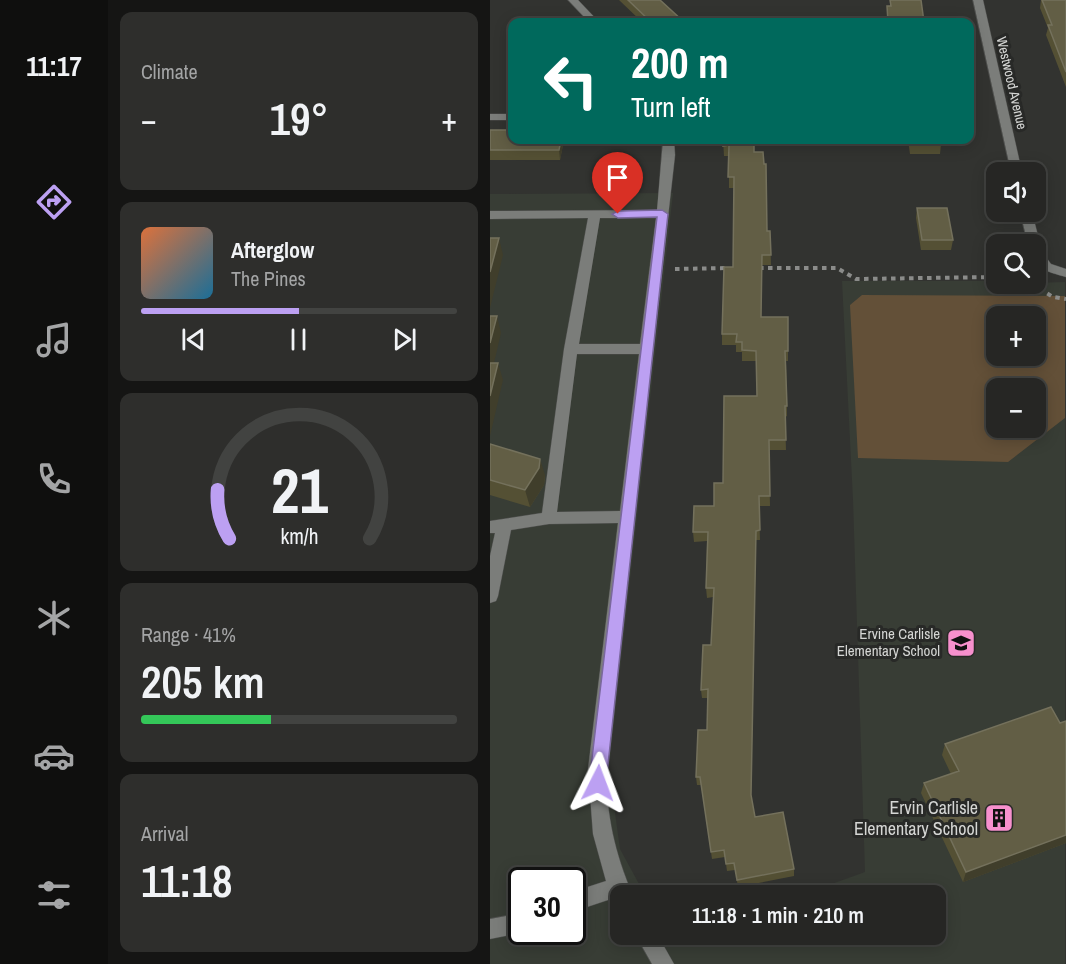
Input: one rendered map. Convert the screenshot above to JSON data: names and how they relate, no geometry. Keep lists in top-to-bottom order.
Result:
{
  "streets": {
    "street": ["Westwood Avenue"]
  },
  "places": {
    "school or university": ["Ervine Carlisle Elementary School"],
    "building": ["Ervin Carlisle Elementary School"]
  },
  "page": {
    "tabs": "11:17",
    "tile": [
      "Climate",
      ["Range · 41%", "205 km"],
      ["Arrival", "11:18"]
    ],
    "turn": ["200 m", "Turn left"],
    "heat": ["−", "19°", "+"],
    "map_buttons": ["+", "−"],
    "song": ["Afterglow", "The Pines"],
    "limit": "30",
    "trip": "11:18 · 1 min · 210 m",
    "gauge": ["21", "km/h"]
  }
}
